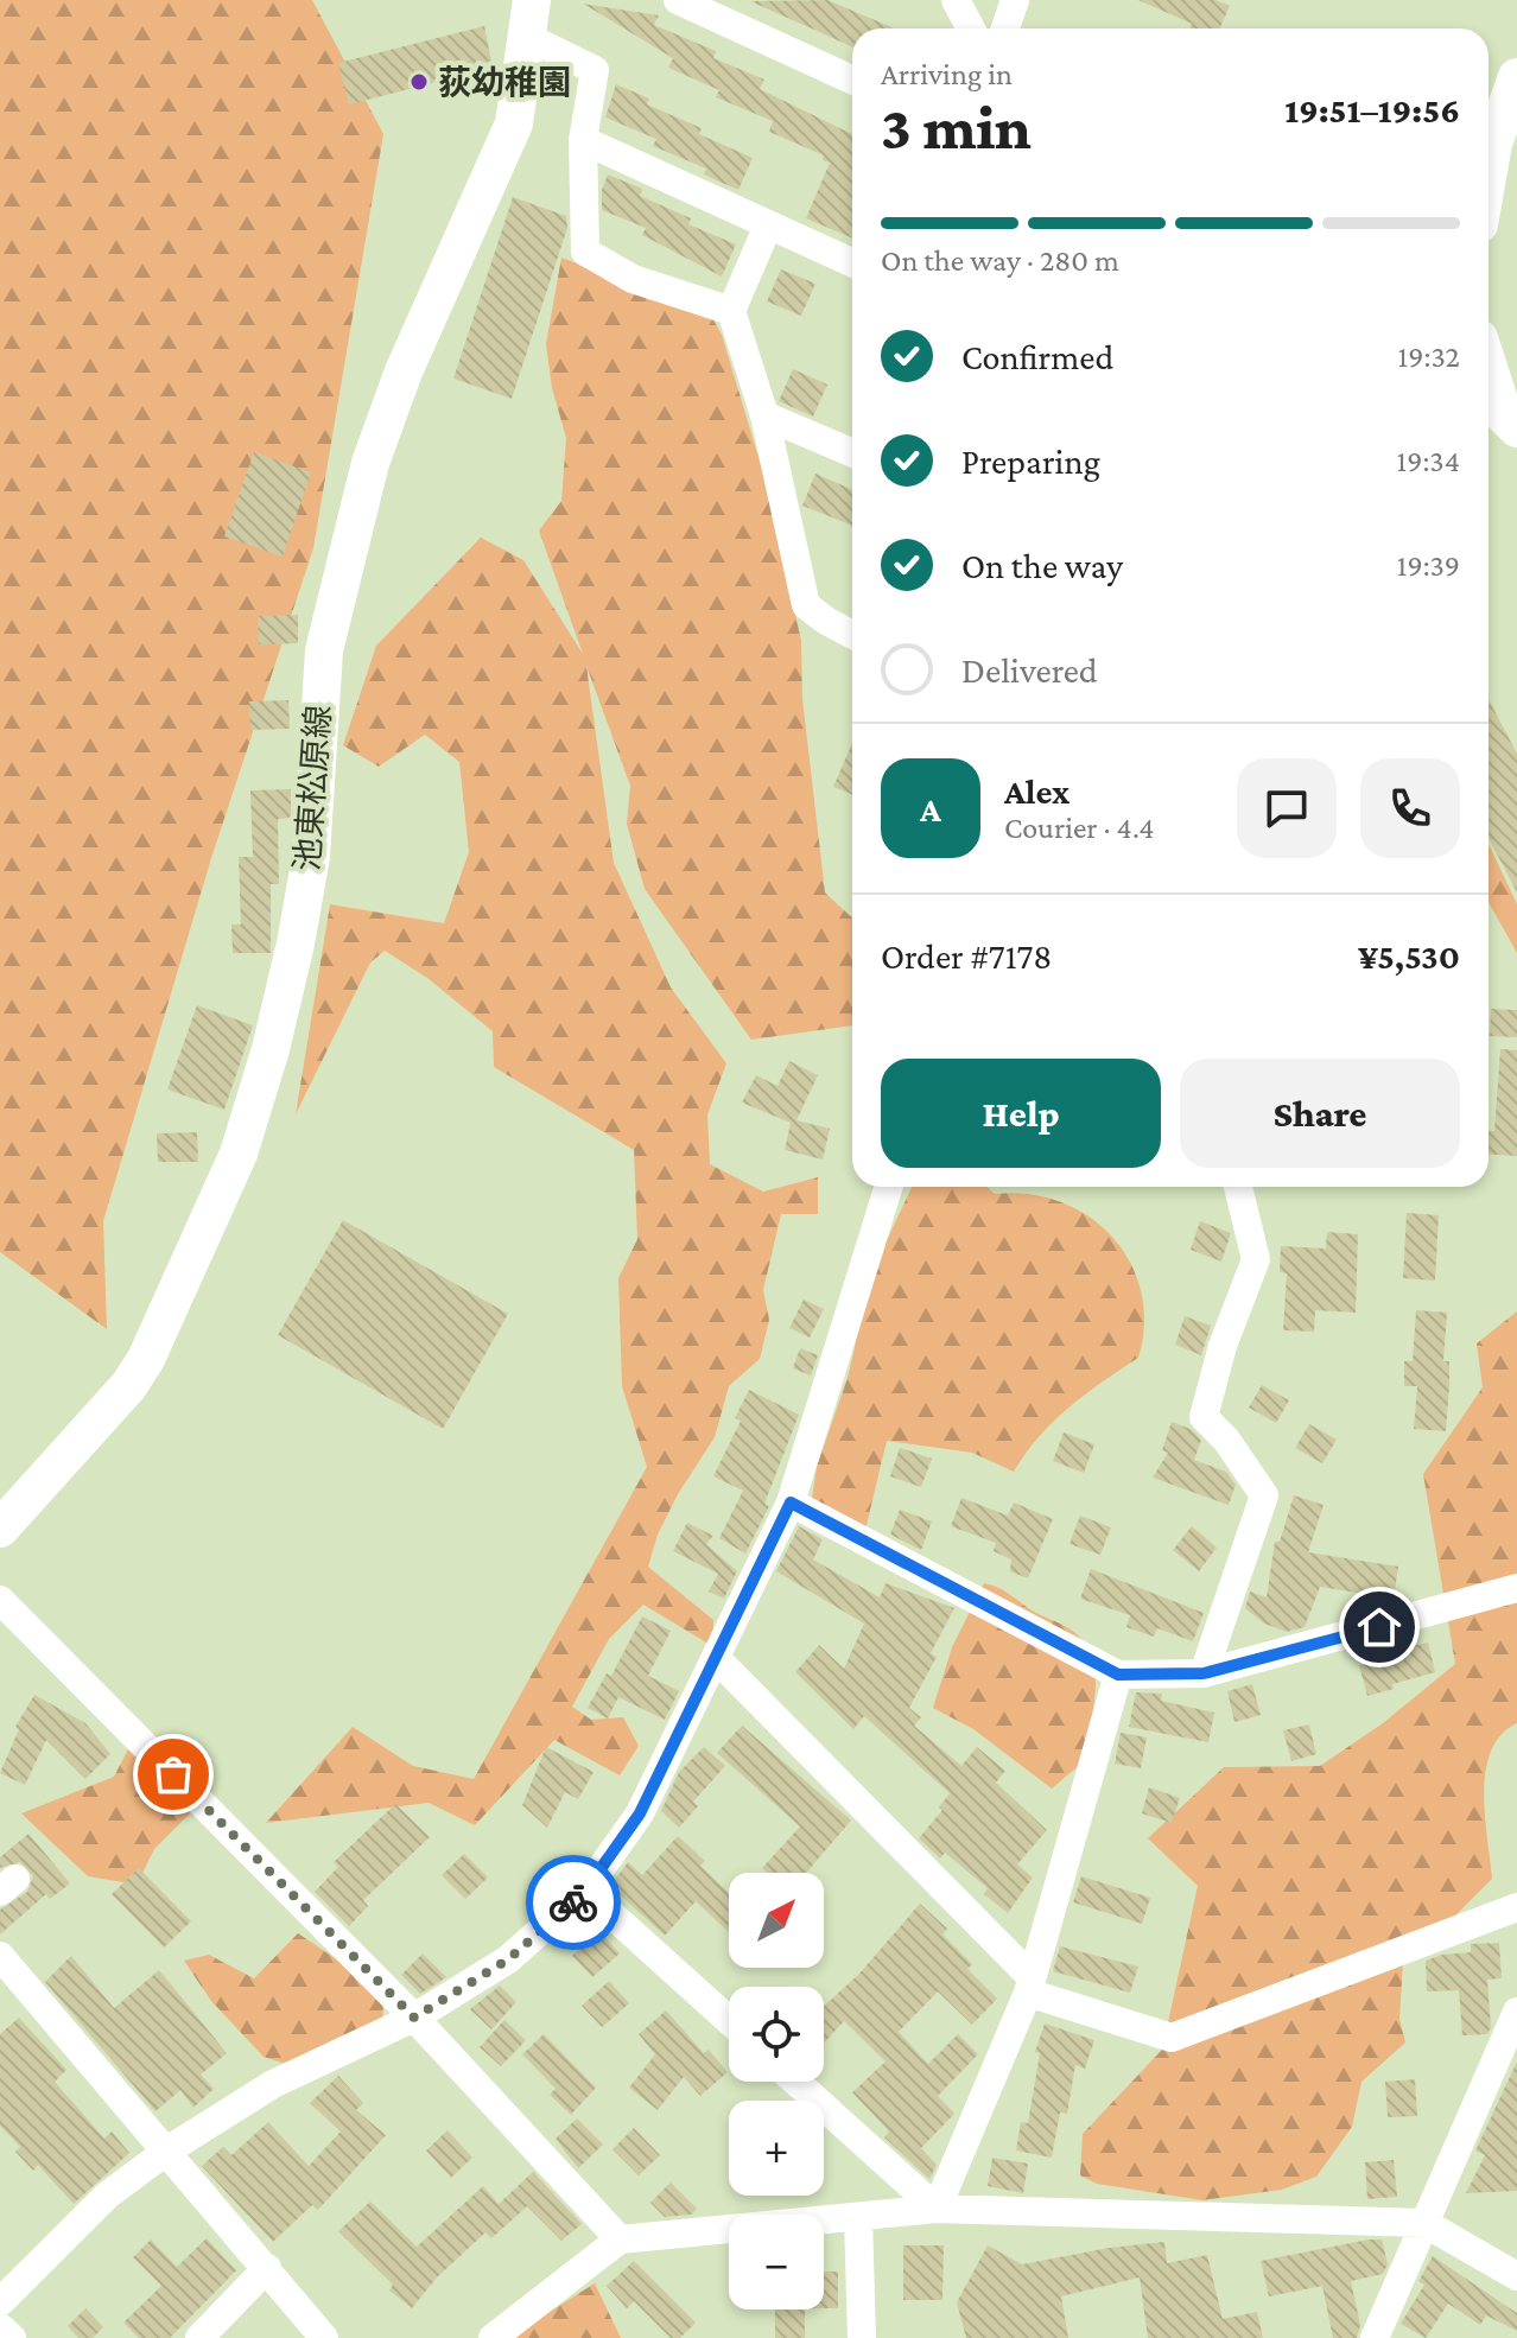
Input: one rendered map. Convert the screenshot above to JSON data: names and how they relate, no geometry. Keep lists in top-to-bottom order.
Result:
{
  "streets": {
    "main road": ["池東松原線"]
  },
  "places": ["荻幼稚園"],
  "north": "top right",
  "page": {
    "heading": ["3 min", "Arriving in", "19:51–19:56"],
    "panel": [
      "Alex",
      "Courier · 4.4",
      "Order #7178",
      "¥5,530"
    ],
    "bar": "On the way · 280 m",
    "list": [
      ["Confirmed", "19:32"],
      ["Preparing", "19:34"],
      ["On the way", "19:39"],
      "Delivered"
    ],
    "round": "A",
    "buttons": ["Help", "Share"],
    "map_buttons": ["+", "−"]
  }
}
